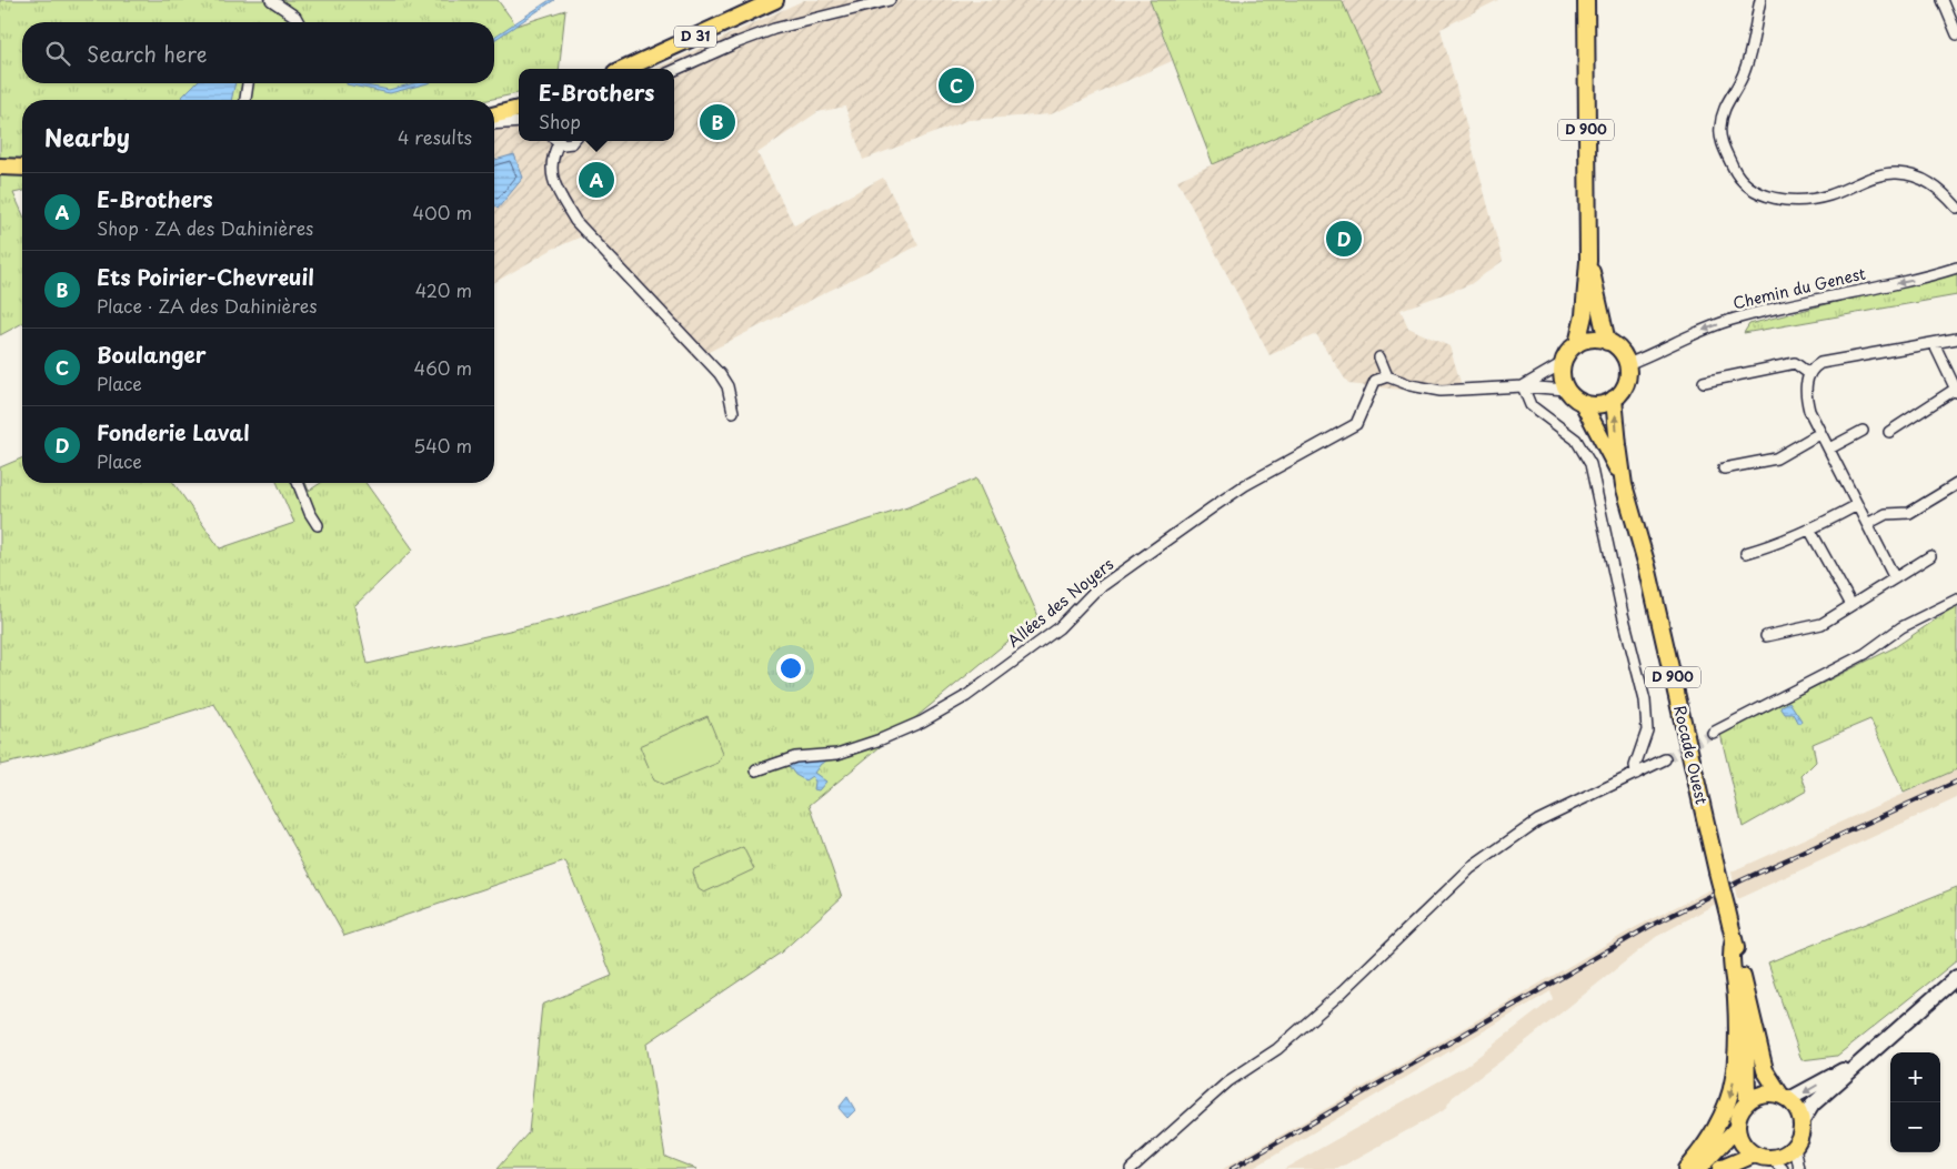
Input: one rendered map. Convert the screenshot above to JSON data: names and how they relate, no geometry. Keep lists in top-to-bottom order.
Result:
{
  "streets": {
    "main road": ["D 31", "D 900", "Rocade Ouest"],
    "street": ["Chemin du Genest", "Allées des Noyers"]
  },
  "crossings": [
    ["D 900", "Chemin du Genest"],
    ["D 900", "Rocade Ouest"],
    ["Chemin du Genest", "Rocade Ouest"]
  ],
  "page": {
    "search": "Search here",
    "pins": [
      "C",
      "B",
      "A",
      "D"
    ],
    "popup": ["E-Brothers", "Shop"],
    "heading": ["Nearby", "4 results"],
    "list": [
      {
        "mark": "A",
        "name": "E-Brothers",
        "note": "Shop · ZA des Dahinières",
        "value": "400 m"
      },
      {
        "mark": "B",
        "name": "Ets Poirier-Chevreuil",
        "note": "Place · ZA des Dahinières",
        "value": "420 m"
      },
      {
        "mark": "C",
        "name": "Boulanger",
        "note": "Place",
        "value": "460 m"
      },
      {
        "mark": "D",
        "name": "Fonderie Laval",
        "note": "Place",
        "value": "540 m"
      }
    ],
    "map_buttons": ["+", "−"]
  }
}
